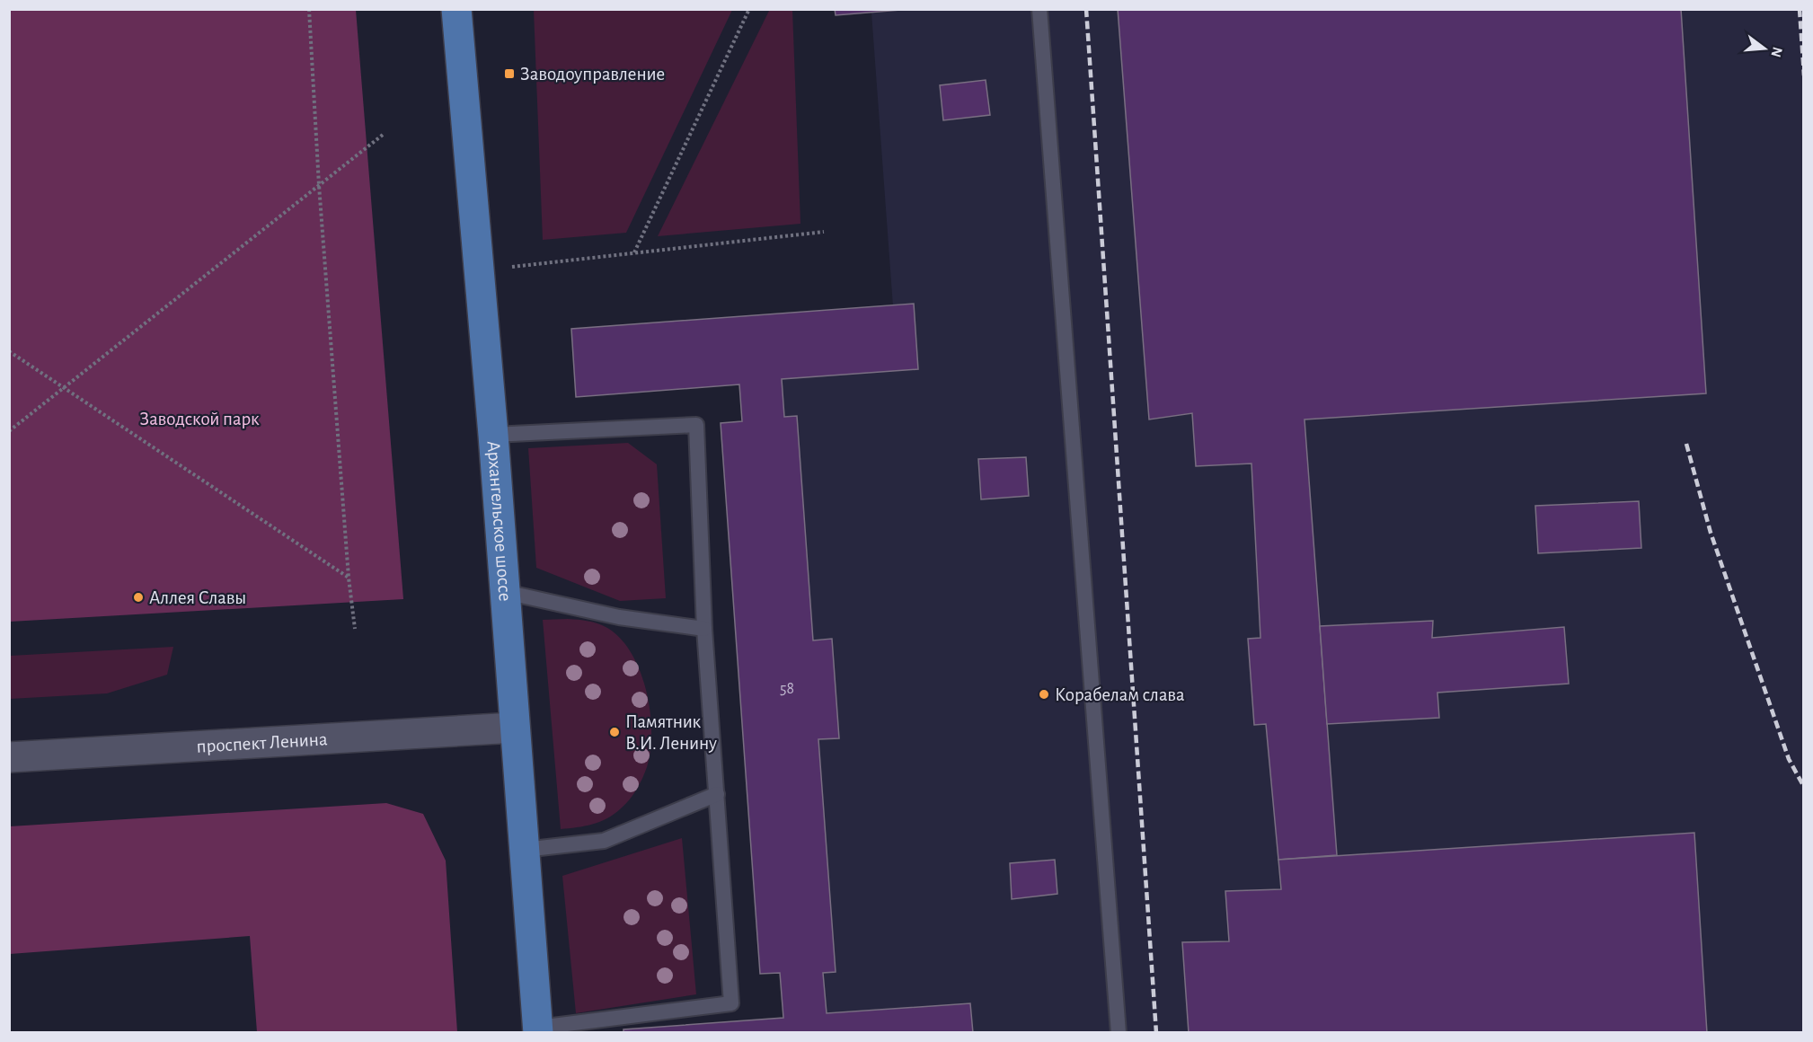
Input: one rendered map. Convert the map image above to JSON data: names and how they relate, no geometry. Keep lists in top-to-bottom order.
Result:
{
  "streets": {
    "main road": ["Архангельское шоссе", "проспект Ленина"]
  },
  "crossings": [
    ["Архангельское шоссе", "проспект Ленина"]
  ],
  "parks": ["Заводской парк"],
  "places": {
    "transit": ["Заводоуправление"],
    "other": ["Аллея Славы", "Корабелам слава", "Памятник В.И. Ленину"]
  },
  "house_numbers": ["58"],
  "north": "right"
}
